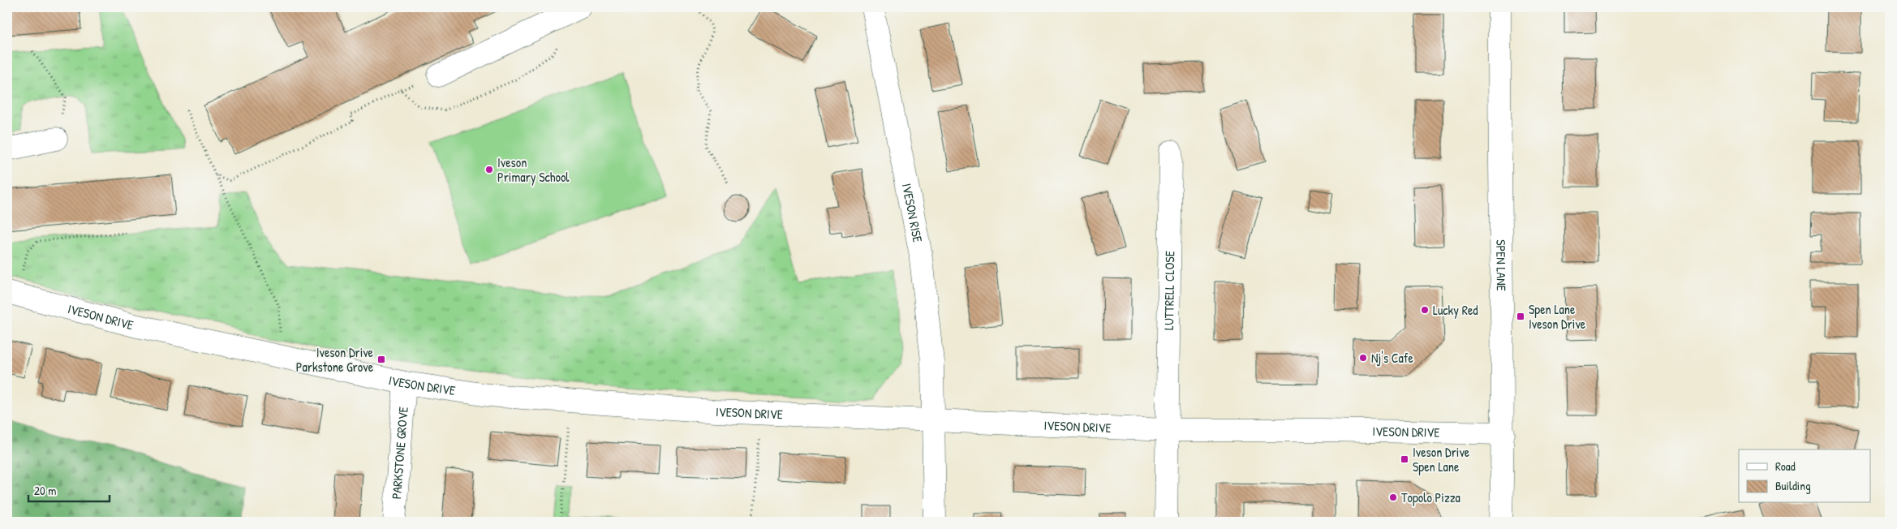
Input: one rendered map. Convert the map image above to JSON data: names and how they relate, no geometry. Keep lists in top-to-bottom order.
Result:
{
  "streets": {
    "street": [
      "IVESON RISE",
      "SPEN LANE",
      "LUTTRELL CLOSE",
      "IVESON DRIVE",
      "PARKSTONE GROVE"
    ]
  },
  "crossings": [
    ["IVESON RISE", "IVESON DRIVE"],
    ["SPEN LANE", "IVESON DRIVE"],
    ["LUTTRELL CLOSE", "IVESON DRIVE"],
    ["IVESON DRIVE", "PARKSTONE GROVE"]
  ],
  "places": {
    "other": [
      "Iveson Primary School",
      "Lucky Red",
      "Nj's Cafe",
      "Topolo Pizza"
    ],
    "transit": ["Spen Lane Iveson Drive", "Iveson Drive Parkstone Grove", "Iveson Drive Spen Lane"]
  },
  "legend": ["Road", "Building"],
  "scale_bar": "20 m"
}
